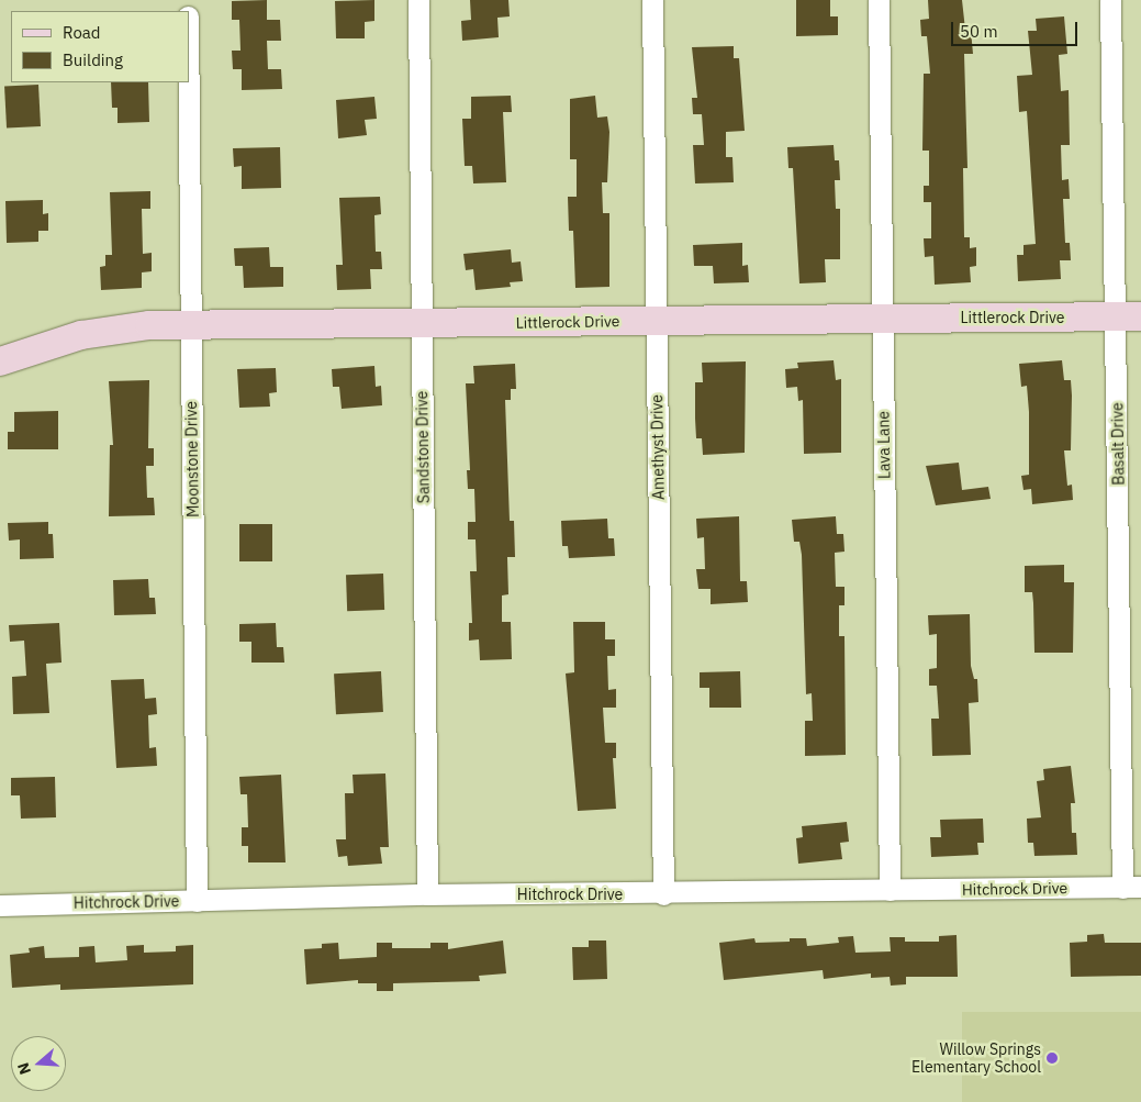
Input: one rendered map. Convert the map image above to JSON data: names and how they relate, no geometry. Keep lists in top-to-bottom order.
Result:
{
  "streets": {
    "street": [
      "Littlerock Drive",
      "Basalt Drive",
      "Lava Lane",
      "Sandstone Drive",
      "Amethyst Drive",
      "Moonstone Drive",
      "Hitchrock Drive"
    ]
  },
  "crossings": [
    ["Littlerock Drive", "Basalt Drive"],
    ["Littlerock Drive", "Lava Lane"],
    ["Littlerock Drive", "Sandstone Drive"],
    ["Littlerock Drive", "Amethyst Drive"],
    ["Littlerock Drive", "Moonstone Drive"],
    ["Basalt Drive", "Hitchrock Drive"],
    ["Lava Lane", "Hitchrock Drive"],
    ["Sandstone Drive", "Hitchrock Drive"],
    ["Amethyst Drive", "Hitchrock Drive"],
    ["Moonstone Drive", "Hitchrock Drive"]
  ],
  "places": ["Willow Springs Elementary School"],
  "legend": ["Road", "Building"],
  "scale_bar": "50 m",
  "north": "left"
}
